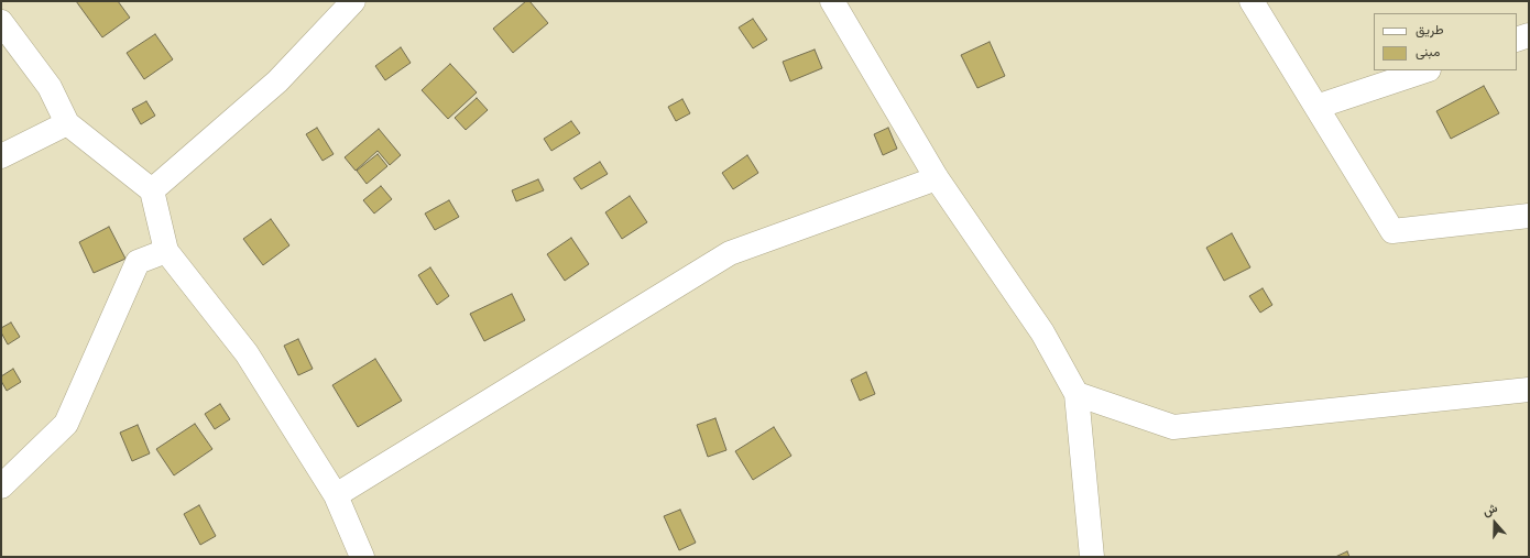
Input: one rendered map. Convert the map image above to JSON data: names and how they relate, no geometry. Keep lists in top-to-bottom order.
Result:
{
  "legend": ["طريق", "مبنى"],
  "north": "top"
}
